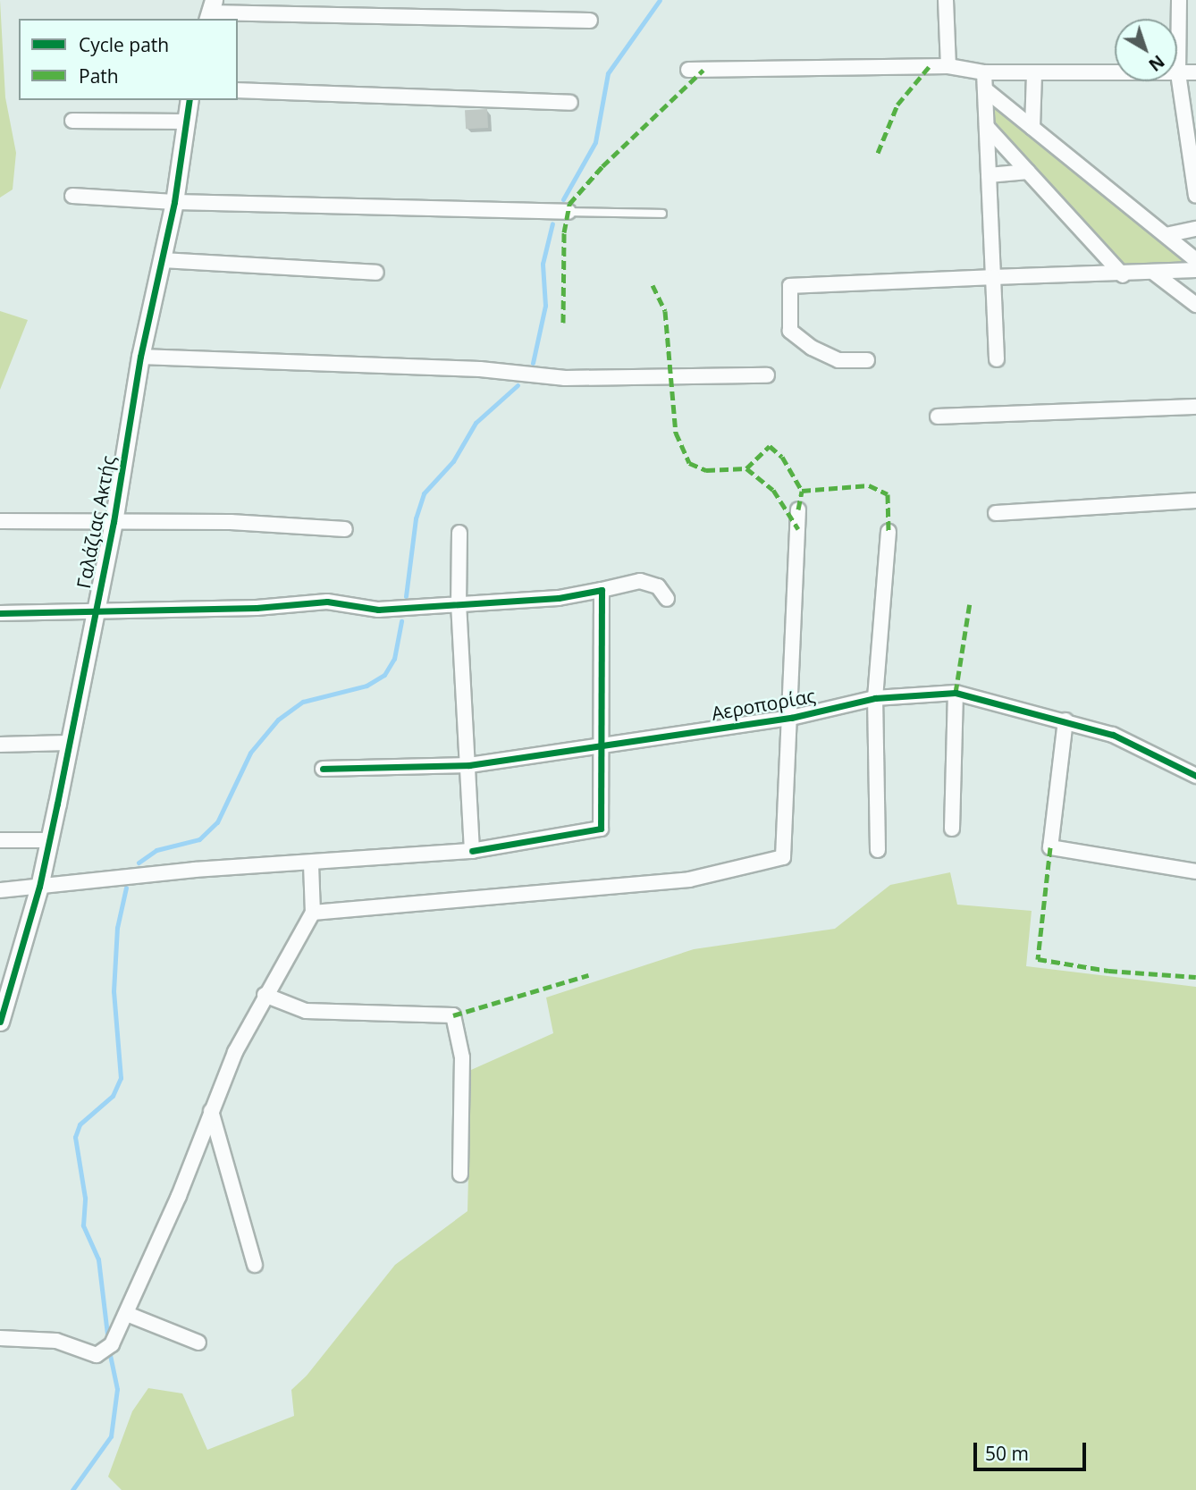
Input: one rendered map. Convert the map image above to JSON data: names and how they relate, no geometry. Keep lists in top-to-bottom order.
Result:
{
  "streets": {
    "street": ["Γαλάζιας Ακτής", "Αεροπορίας"]
  },
  "legend": ["Cycle path", "Path"],
  "scale_bar": "50 m",
  "north": "bottom right"
}
